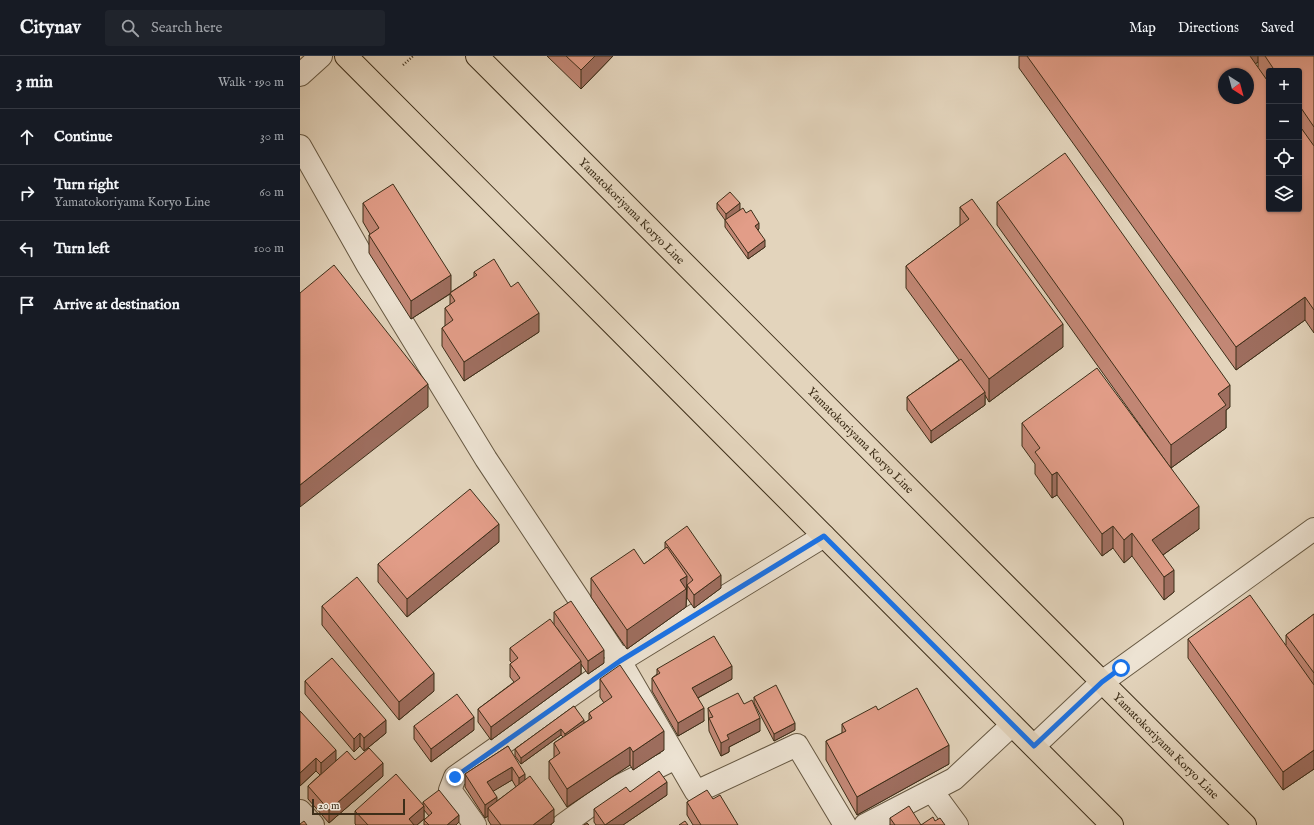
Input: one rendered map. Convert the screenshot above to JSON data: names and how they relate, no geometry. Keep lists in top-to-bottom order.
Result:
{
  "streets": {
    "main road": ["Yamatokoriyama Koryo Line"]
  },
  "scale_bar": "20 m",
  "north": "bottom right",
  "page": {
    "header": "Citynav",
    "search": "Search here",
    "nav": ["Map", "Directions", "Saved"],
    "heading": ["3 min", "Walk · 190 m"],
    "map_buttons": ["+", "−"],
    "list": [
      ["Continue", "30 m"],
      ["Turn right", "Yamatokoriyama Koryo Line", "60 m"],
      ["Turn left", "100 m"],
      "Arrive at destination"
    ],
    "scale": "20 m"
  }
}
